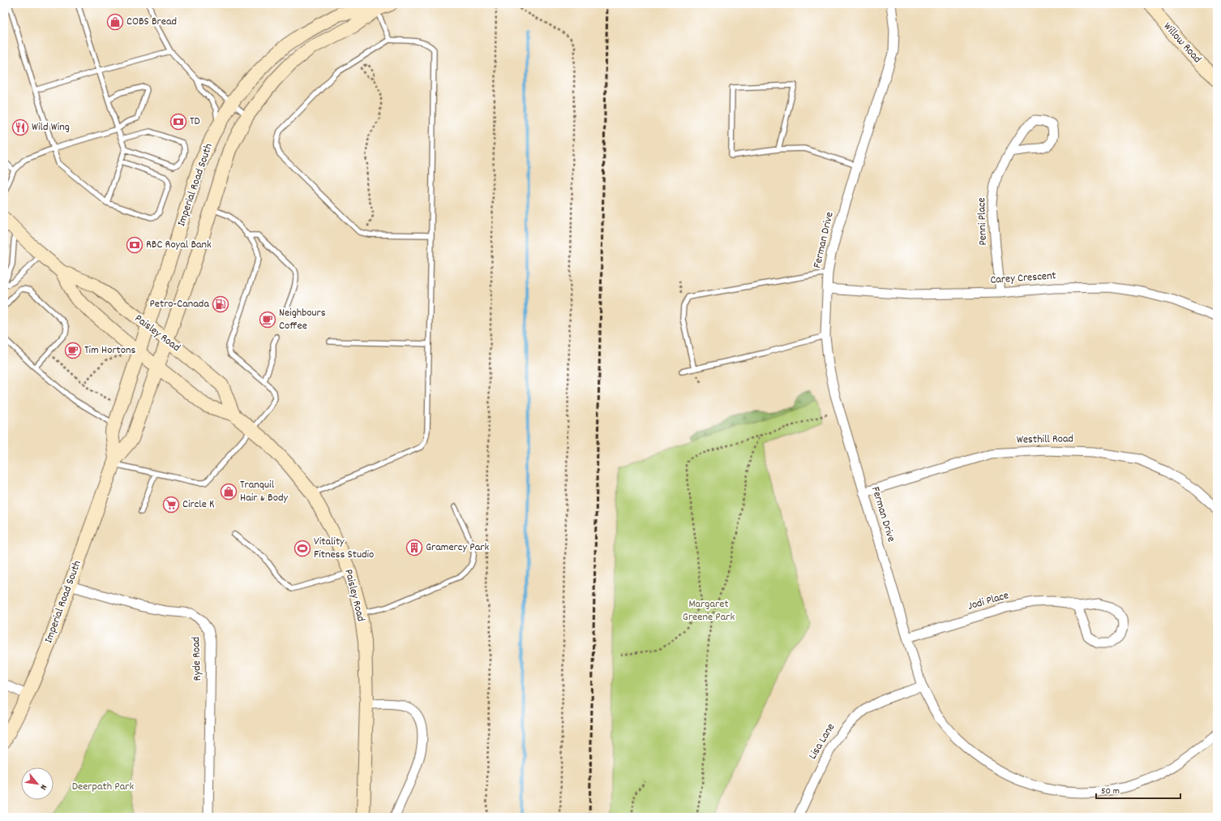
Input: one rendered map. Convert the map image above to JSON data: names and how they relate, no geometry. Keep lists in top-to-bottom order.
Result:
{
  "streets": {
    "street": [
      "Willow Road",
      "Imperial Road South",
      "Penni Place",
      "Ferman Drive",
      "Carey Crescent",
      "Paisley Road",
      "Westhill Road",
      "Jodi Place",
      "Ryde Road",
      "Lisa Lane"
    ]
  },
  "crossings": [
    ["Imperial Road South", "Paisley Road"],
    ["Imperial Road South", "Ryde Road"],
    ["Penni Place", "Carey Crescent"],
    ["Ferman Drive", "Carey Crescent"],
    ["Ferman Drive", "Westhill Road"],
    ["Ferman Drive", "Jodi Place"],
    ["Ferman Drive", "Lisa Lane"]
  ],
  "parks": ["Margaret Greene Park", "Deerpath Park"],
  "places": {
    "shop": ["COBS Bread", "Tranquil Hair & Body"],
    "bank": ["TD", "RBC Royal Bank"],
    "restaurant": ["Wild Wing"],
    "fuel station": ["Petro-Canada"],
    "cafe": ["Neighbours Coffee", "Tim Hortons"],
    "supermarket": ["Circle K"],
    "building": ["Gramercy Park"],
    "sports": ["Vitality Fitness Studio"]
  },
  "scale_bar": "50 m",
  "north": "bottom right"
}
